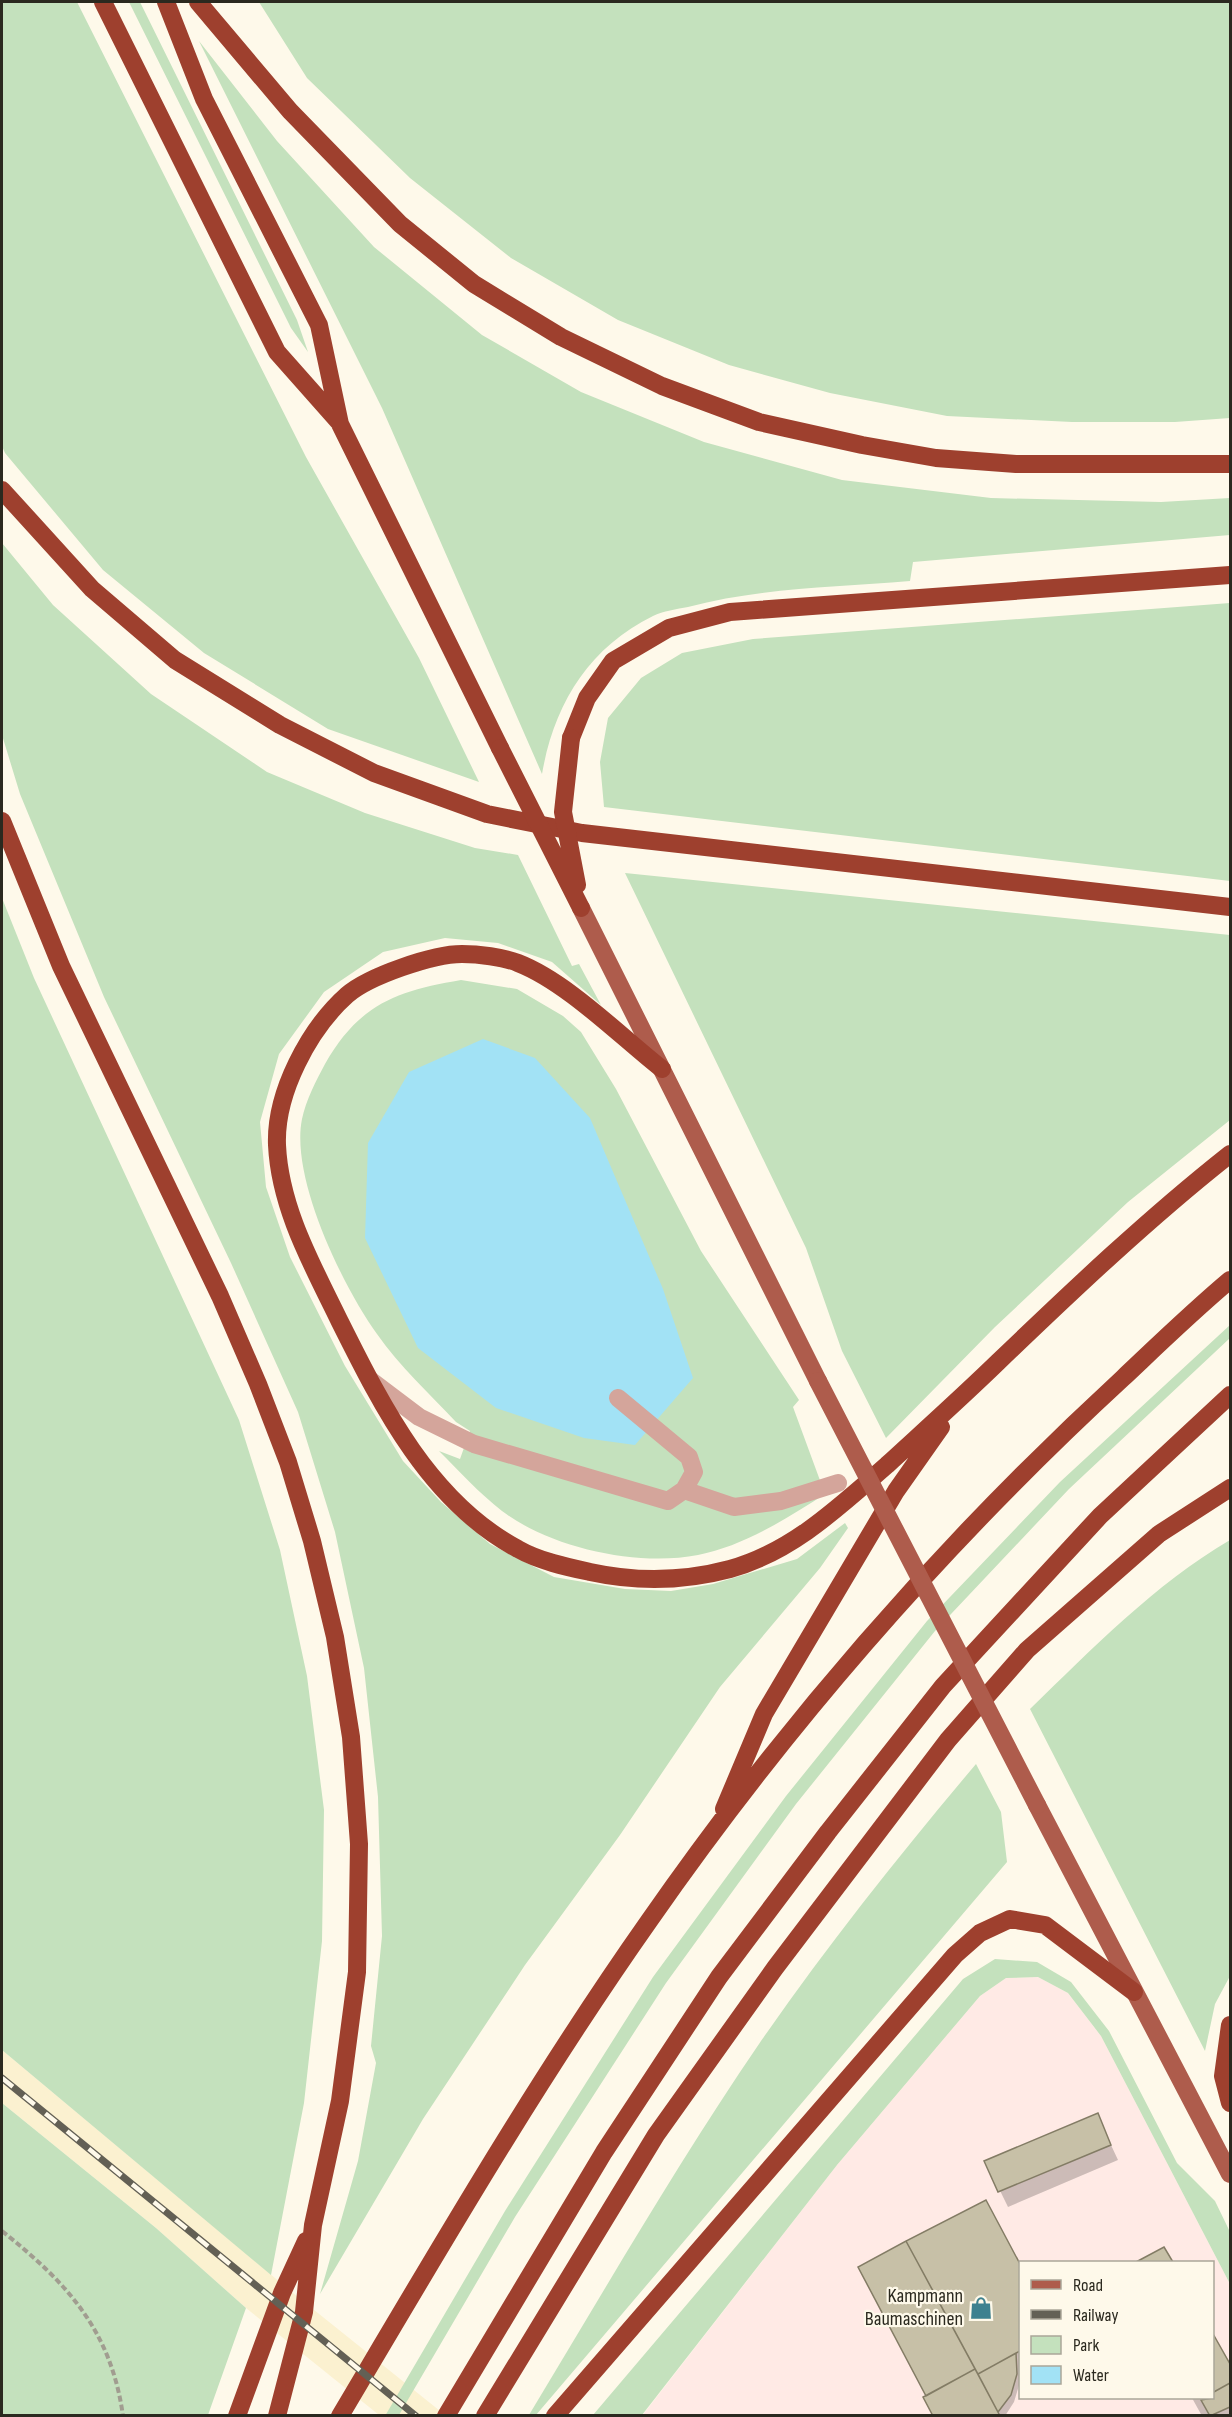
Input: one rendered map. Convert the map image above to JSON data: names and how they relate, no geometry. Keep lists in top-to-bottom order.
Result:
{
  "places": {
    "shop": ["Kampmann Baumaschinen"]
  },
  "legend": [
    "Road",
    "Railway",
    "Park",
    "Water"
  ]
}
